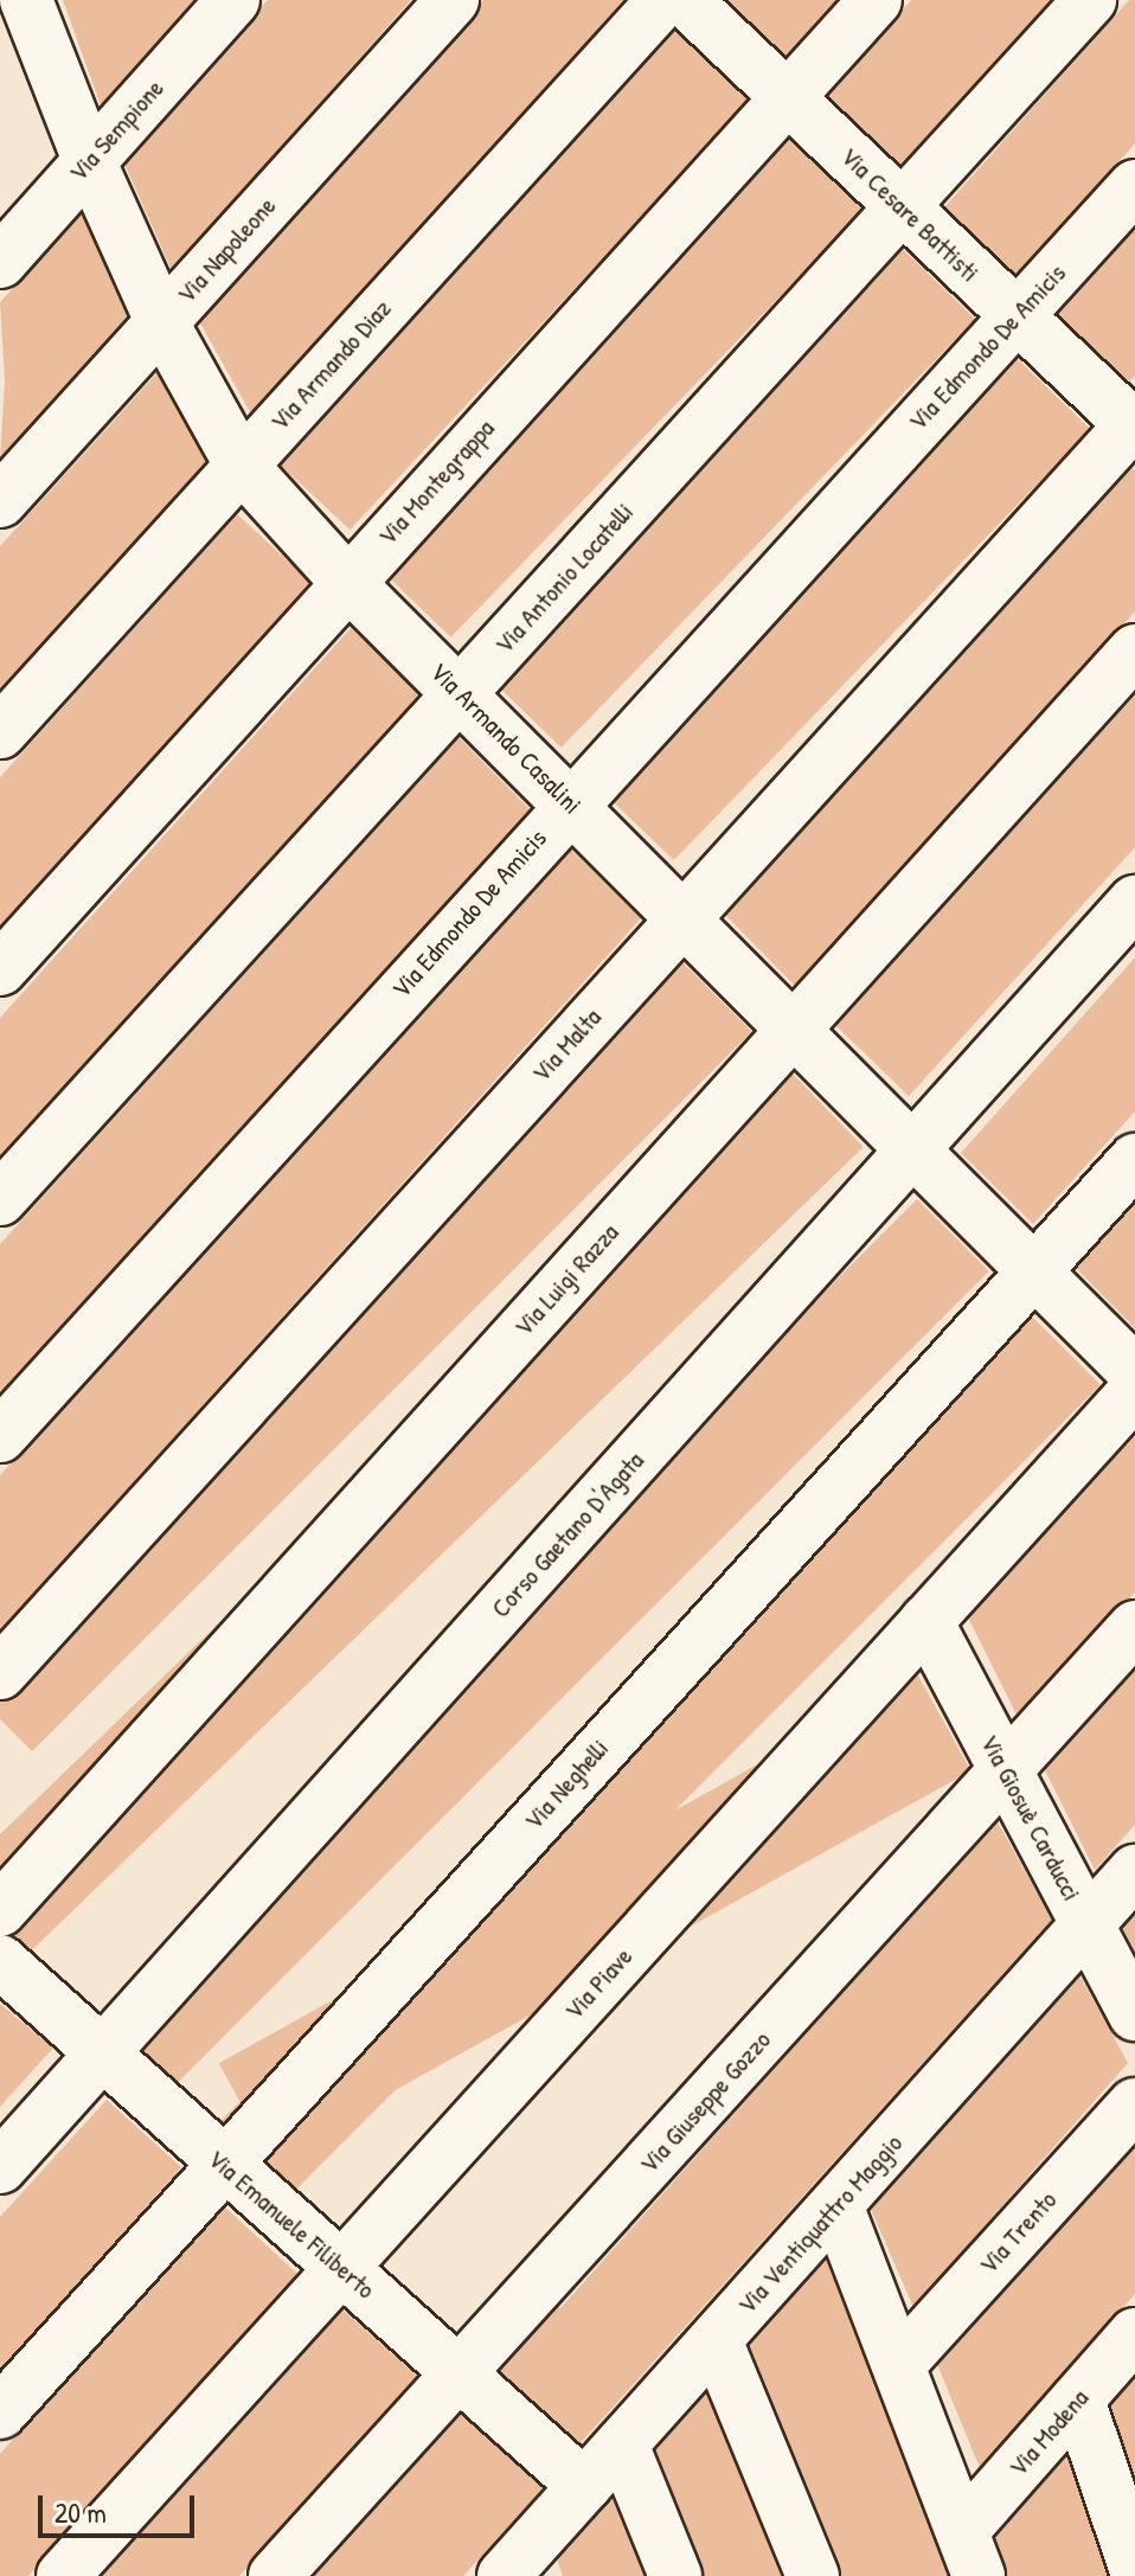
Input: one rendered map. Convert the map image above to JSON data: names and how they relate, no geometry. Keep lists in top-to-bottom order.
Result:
{
  "streets": {
    "street": [
      "Via Sempione",
      "Via Cesare Battisti",
      "Via Napoleone",
      "Via Edmondo De Amicis",
      "Via Armando Diaz",
      "Via Montegrappa",
      "Via Antonio Locatelli",
      "Via Armando Casalini",
      "Via Malta",
      "Via Luigi Razza",
      "Corso Gaetano D'Agata",
      "Via Neghelli",
      "Via Giosuè Carducci",
      "Via Piave",
      "Via Giuseppe Gozzo",
      "Via Emanuele Filiberto",
      "Via Ventiquattro Maggio",
      "Via Trento",
      "Via Modena"
    ]
  },
  "crossings": [
    ["Via Sempione", "Via Armando Casalini"],
    ["Via Cesare Battisti", "Via Edmondo De Amicis"],
    ["Via Cesare Battisti", "Via Montegrappa"],
    ["Via Cesare Battisti", "Via Antonio Locatelli"],
    ["Via Cesare Battisti", "Via Malta"],
    ["Via Napoleone", "Via Armando Casalini"],
    ["Via Edmondo De Amicis", "Via Armando Casalini"],
    ["Via Armando Diaz", "Via Armando Casalini"],
    ["Via Montegrappa", "Via Armando Casalini"],
    ["Via Antonio Locatelli", "Via Armando Casalini"],
    ["Via Armando Casalini", "Via Malta"],
    ["Via Armando Casalini", "Via Luigi Razza"],
    ["Via Armando Casalini", "Corso Gaetano D'Agata"],
    ["Via Armando Casalini", "Via Neghelli"],
    ["Corso Gaetano D'Agata", "Via Emanuele Filiberto"],
    ["Via Neghelli", "Via Emanuele Filiberto"],
    ["Via Giosuè Carducci", "Via Piave"],
    ["Via Giosuè Carducci", "Via Giuseppe Gozzo"],
    ["Via Giosuè Carducci", "Via Ventiquattro Maggio"],
    ["Via Piave", "Via Emanuele Filiberto"],
    ["Via Giuseppe Gozzo", "Via Emanuele Filiberto"],
    ["Via Emanuele Filiberto", "Via Ventiquattro Maggio"]
  ],
  "scale_bar": "20 m"
}
